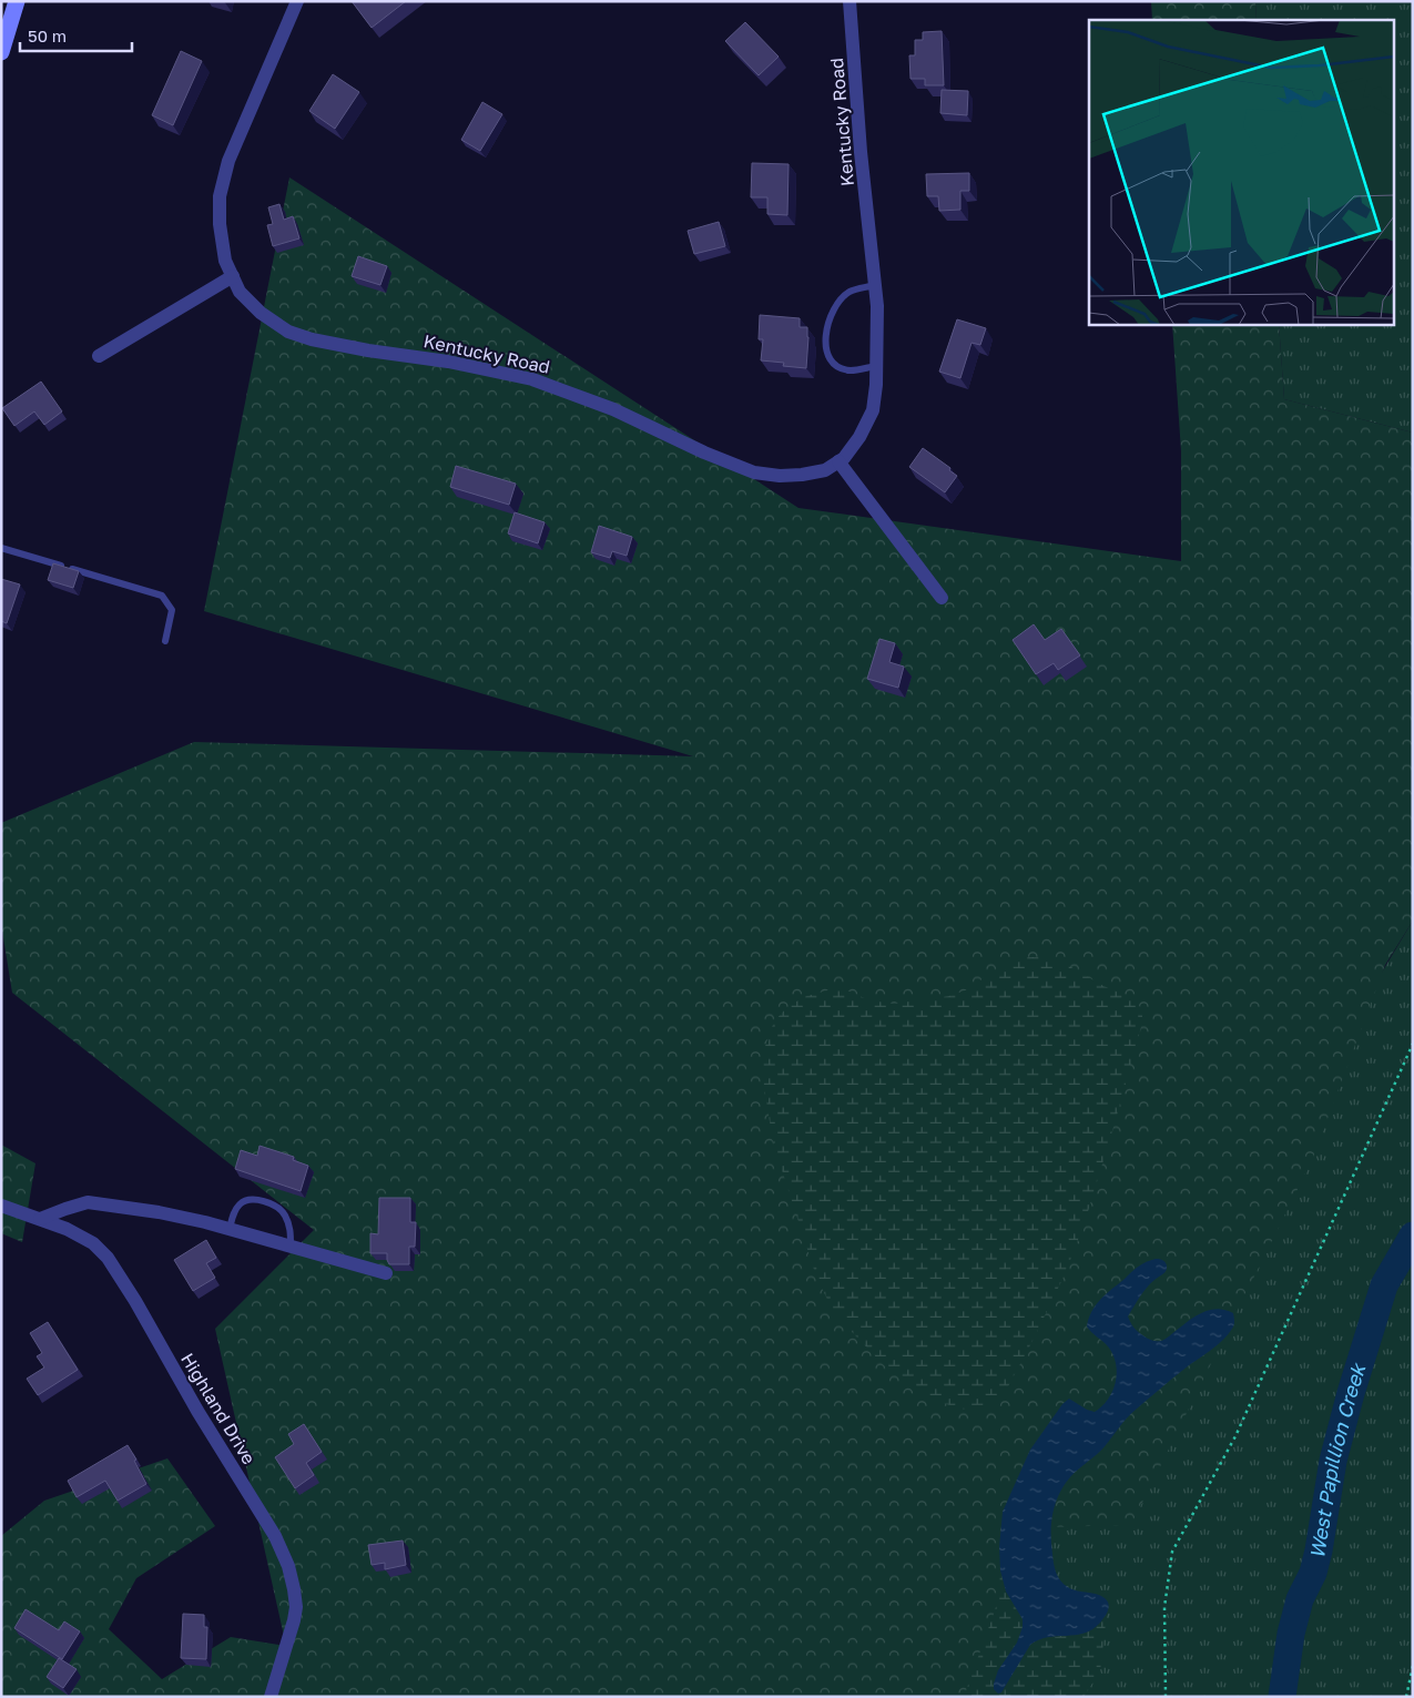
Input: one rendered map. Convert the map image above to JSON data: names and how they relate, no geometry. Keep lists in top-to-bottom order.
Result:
{
  "streets": {
    "street": ["Kentucky Road", "Highland Drive"]
  },
  "water": ["West Papillion Creek"],
  "scale_bar": "50 m"
}
